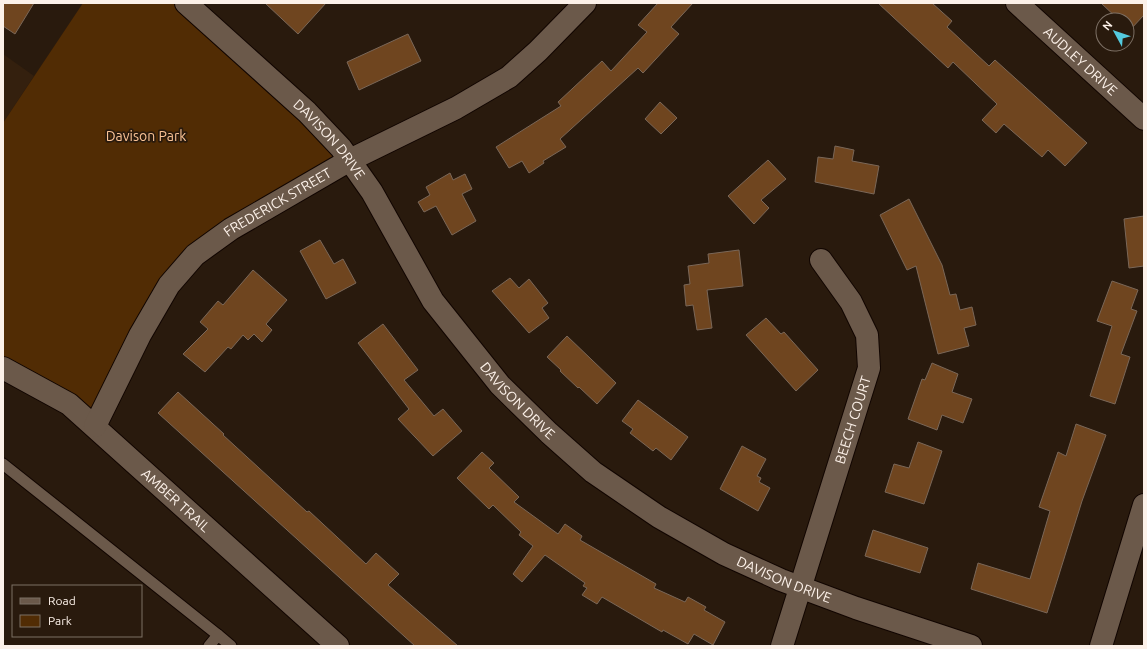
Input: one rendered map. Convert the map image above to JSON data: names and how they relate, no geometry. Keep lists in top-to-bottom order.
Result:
{
  "streets": {
    "street": [
      "AUDLEY DRIVE",
      "DAVISON DRIVE",
      "FREDERICK STREET",
      "BEECH COURT",
      "AMBER TRAIL"
    ]
  },
  "crossings": [
    ["DAVISON DRIVE", "FREDERICK STREET"],
    ["DAVISON DRIVE", "BEECH COURT"],
    ["FREDERICK STREET", "AMBER TRAIL"]
  ],
  "parks": ["Davison Park"],
  "legend": ["Road", "Park"],
  "north": "top left"
}
